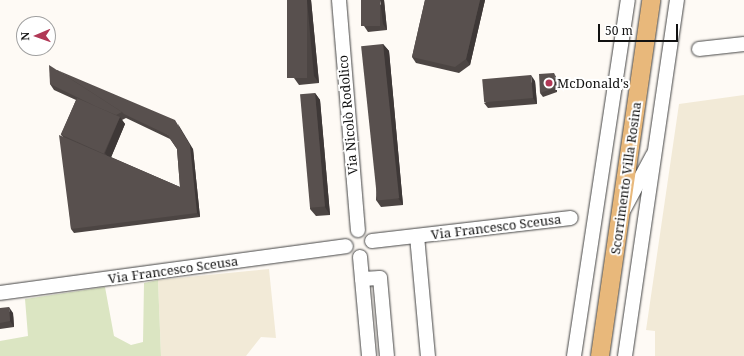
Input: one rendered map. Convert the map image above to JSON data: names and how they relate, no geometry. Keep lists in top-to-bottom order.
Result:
{
  "streets": {
    "main road": ["Scorrimento Villa Rosina"],
    "street": ["Via Nicolò Rodolico", "Via Francesco Sceusa"]
  },
  "crossings": [
    ["Via Nicolò Rodolico", "Via Francesco Sceusa"]
  ],
  "places": ["McDonald's"],
  "scale_bar": "50 m",
  "north": "left"
}
